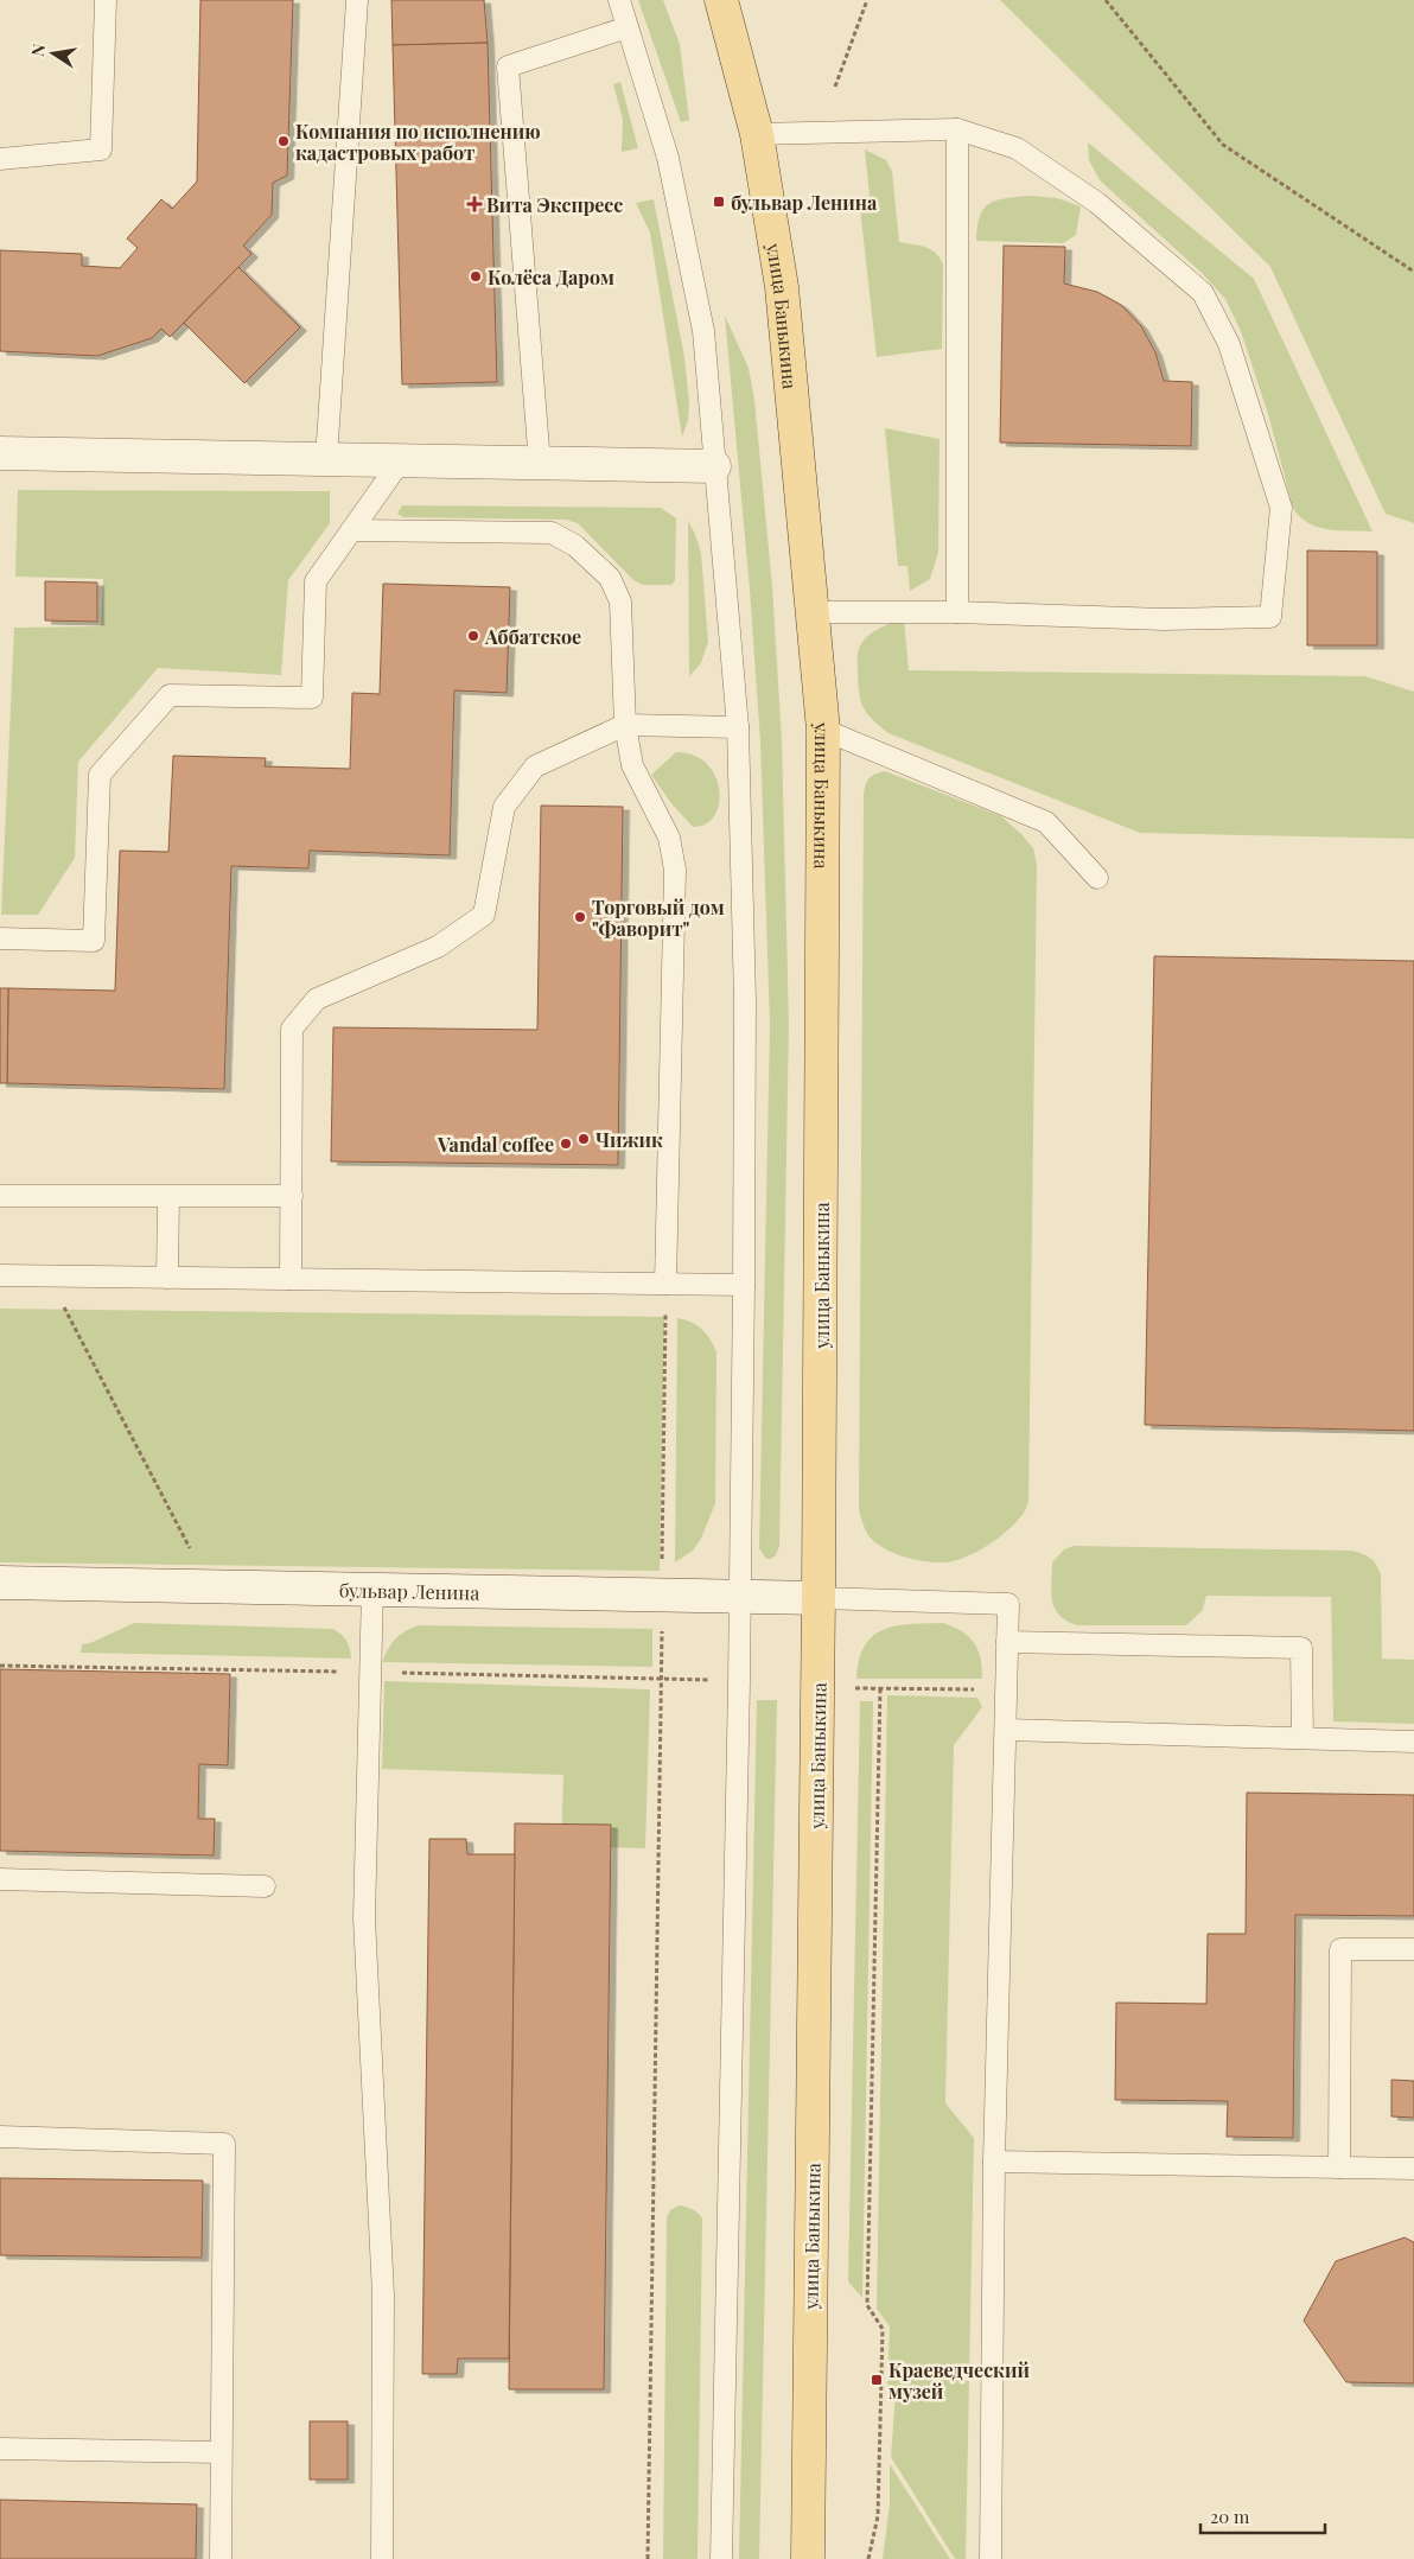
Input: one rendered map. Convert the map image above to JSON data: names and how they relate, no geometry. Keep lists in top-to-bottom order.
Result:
{
  "streets": {
    "main road": ["улица Баныкина"],
    "street": ["бульвар Ленина"]
  },
  "crossings": [
    ["улица Баныкина", "бульвар Ленина"]
  ],
  "places": {
    "other": [
      "Компания по исполнению кадастровых работ",
      "Колёса Даром",
      "Аббатское",
      "Торговый дом \"Фаворит\"",
      "Чижик",
      "Vandal coffee"
    ],
    "transit": ["бульвар Ленина", "Краеведческий музей"],
    "health": ["Вита Экспресс"]
  },
  "scale_bar": "20 m",
  "north": "left"
}
